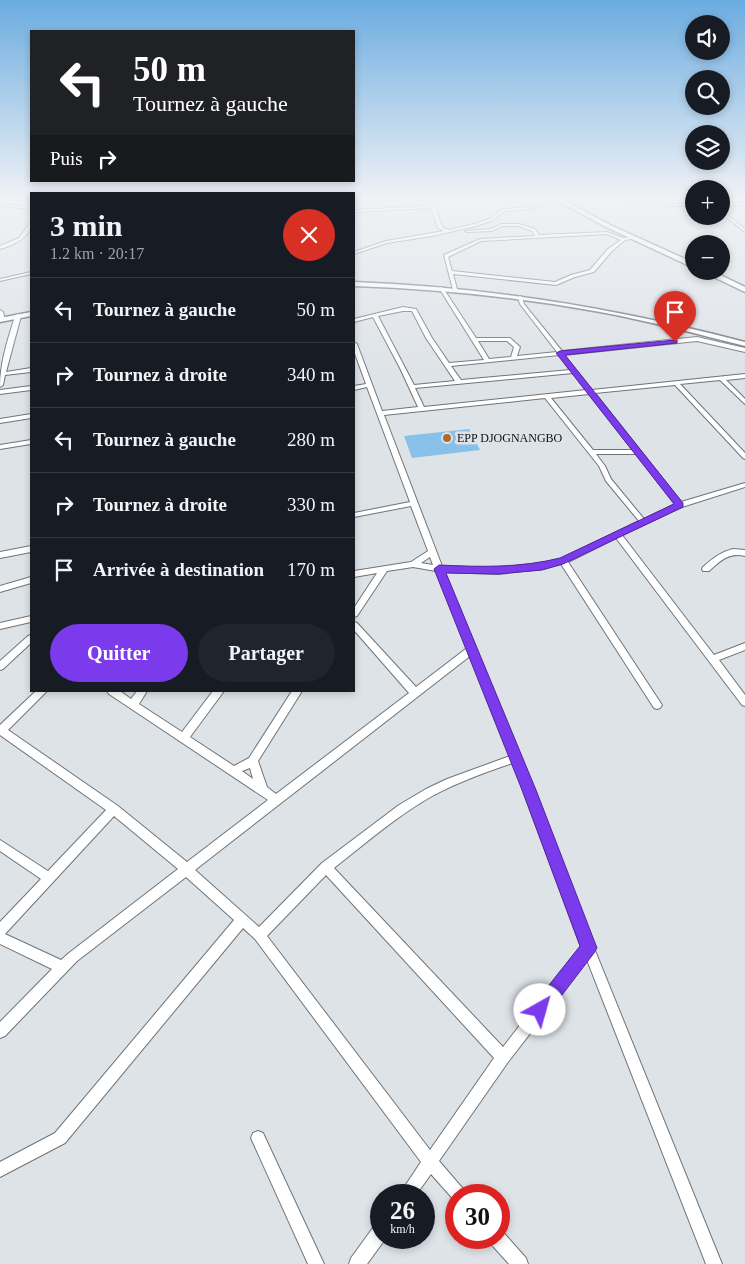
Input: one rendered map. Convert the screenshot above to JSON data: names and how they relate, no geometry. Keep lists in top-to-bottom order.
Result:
{
  "places": ["EPP DJOGNANGBO"],
  "page": {
    "map_buttons": ["+", "−"],
    "turn": ["50 m", "Tournez à gauche"],
    "then": "Puis",
    "heading": ["3 min", "1.2 km · 20:17"],
    "list": [
      {
        "name": "Tournez à gauche",
        "value": "50 m"
      },
      {
        "name": "Tournez à droite",
        "value": "340 m"
      },
      {
        "name": "Tournez à gauche",
        "value": "280 m"
      },
      {
        "name": "Tournez à droite",
        "value": "330 m"
      },
      {
        "name": "Arrivée à destination",
        "value": "170 m"
      }
    ],
    "buttons": ["Quitter", "Partager"],
    "speed": "26 km/h",
    "limit": "30"
  }
}
